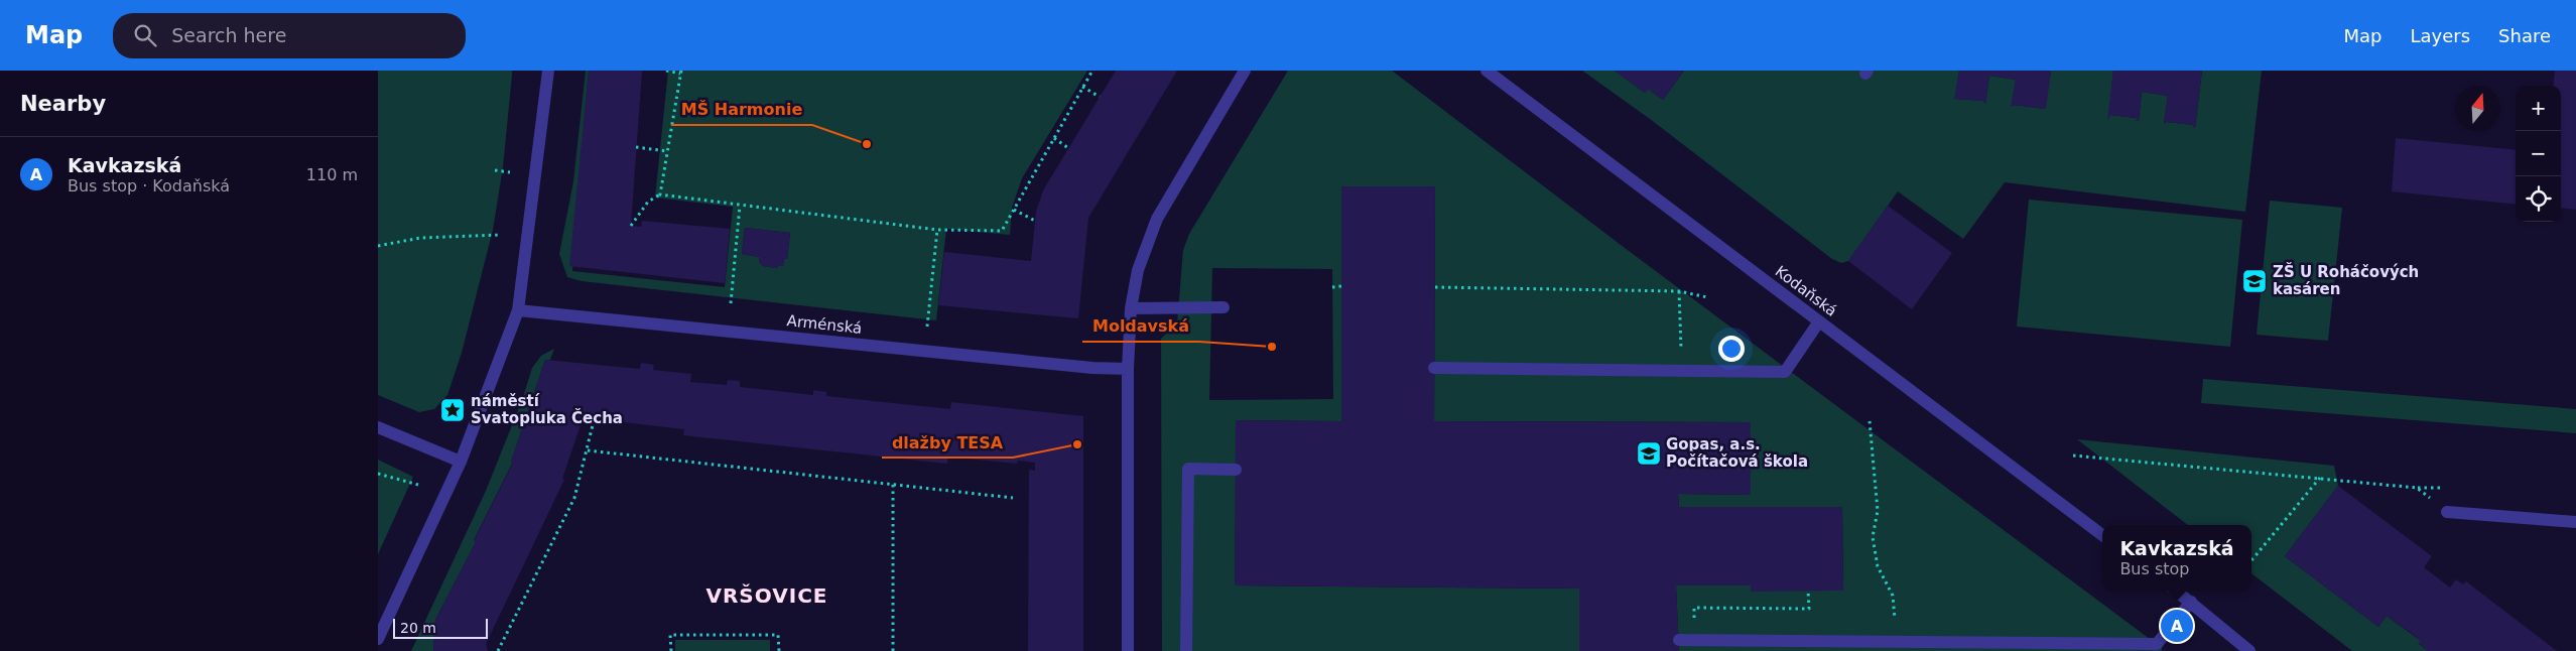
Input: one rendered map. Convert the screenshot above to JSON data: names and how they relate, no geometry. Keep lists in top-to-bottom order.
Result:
{
  "streets": {
    "street": ["Kodaňská", "Arménská"]
  },
  "districts": ["VRŠOVICE"],
  "places": {
    "other": ["MŠ Harmonie", "Moldavská", "dlažby TESA"],
    "school or university": ["ZŠ U Roháčových kasáren", "Gopas, a.s. Počítačová škola"],
    "place": ["náměstí Svatopluka Čecha"]
  },
  "scale_bar": "20 m",
  "north": "top",
  "page": {
    "header": "Map",
    "search": "Search here",
    "nav": ["Map", "Layers", "Share"],
    "heading": "Nearby",
    "map_buttons": ["+", "−"],
    "list": [
      {
        "mark": "A",
        "name": "Kavkazská",
        "note": "Bus stop · Kodaňská",
        "value": "110 m"
      }
    ],
    "popup": ["Kavkazská", "Bus stop"],
    "pins": "A",
    "scale": "20 m"
  }
}
